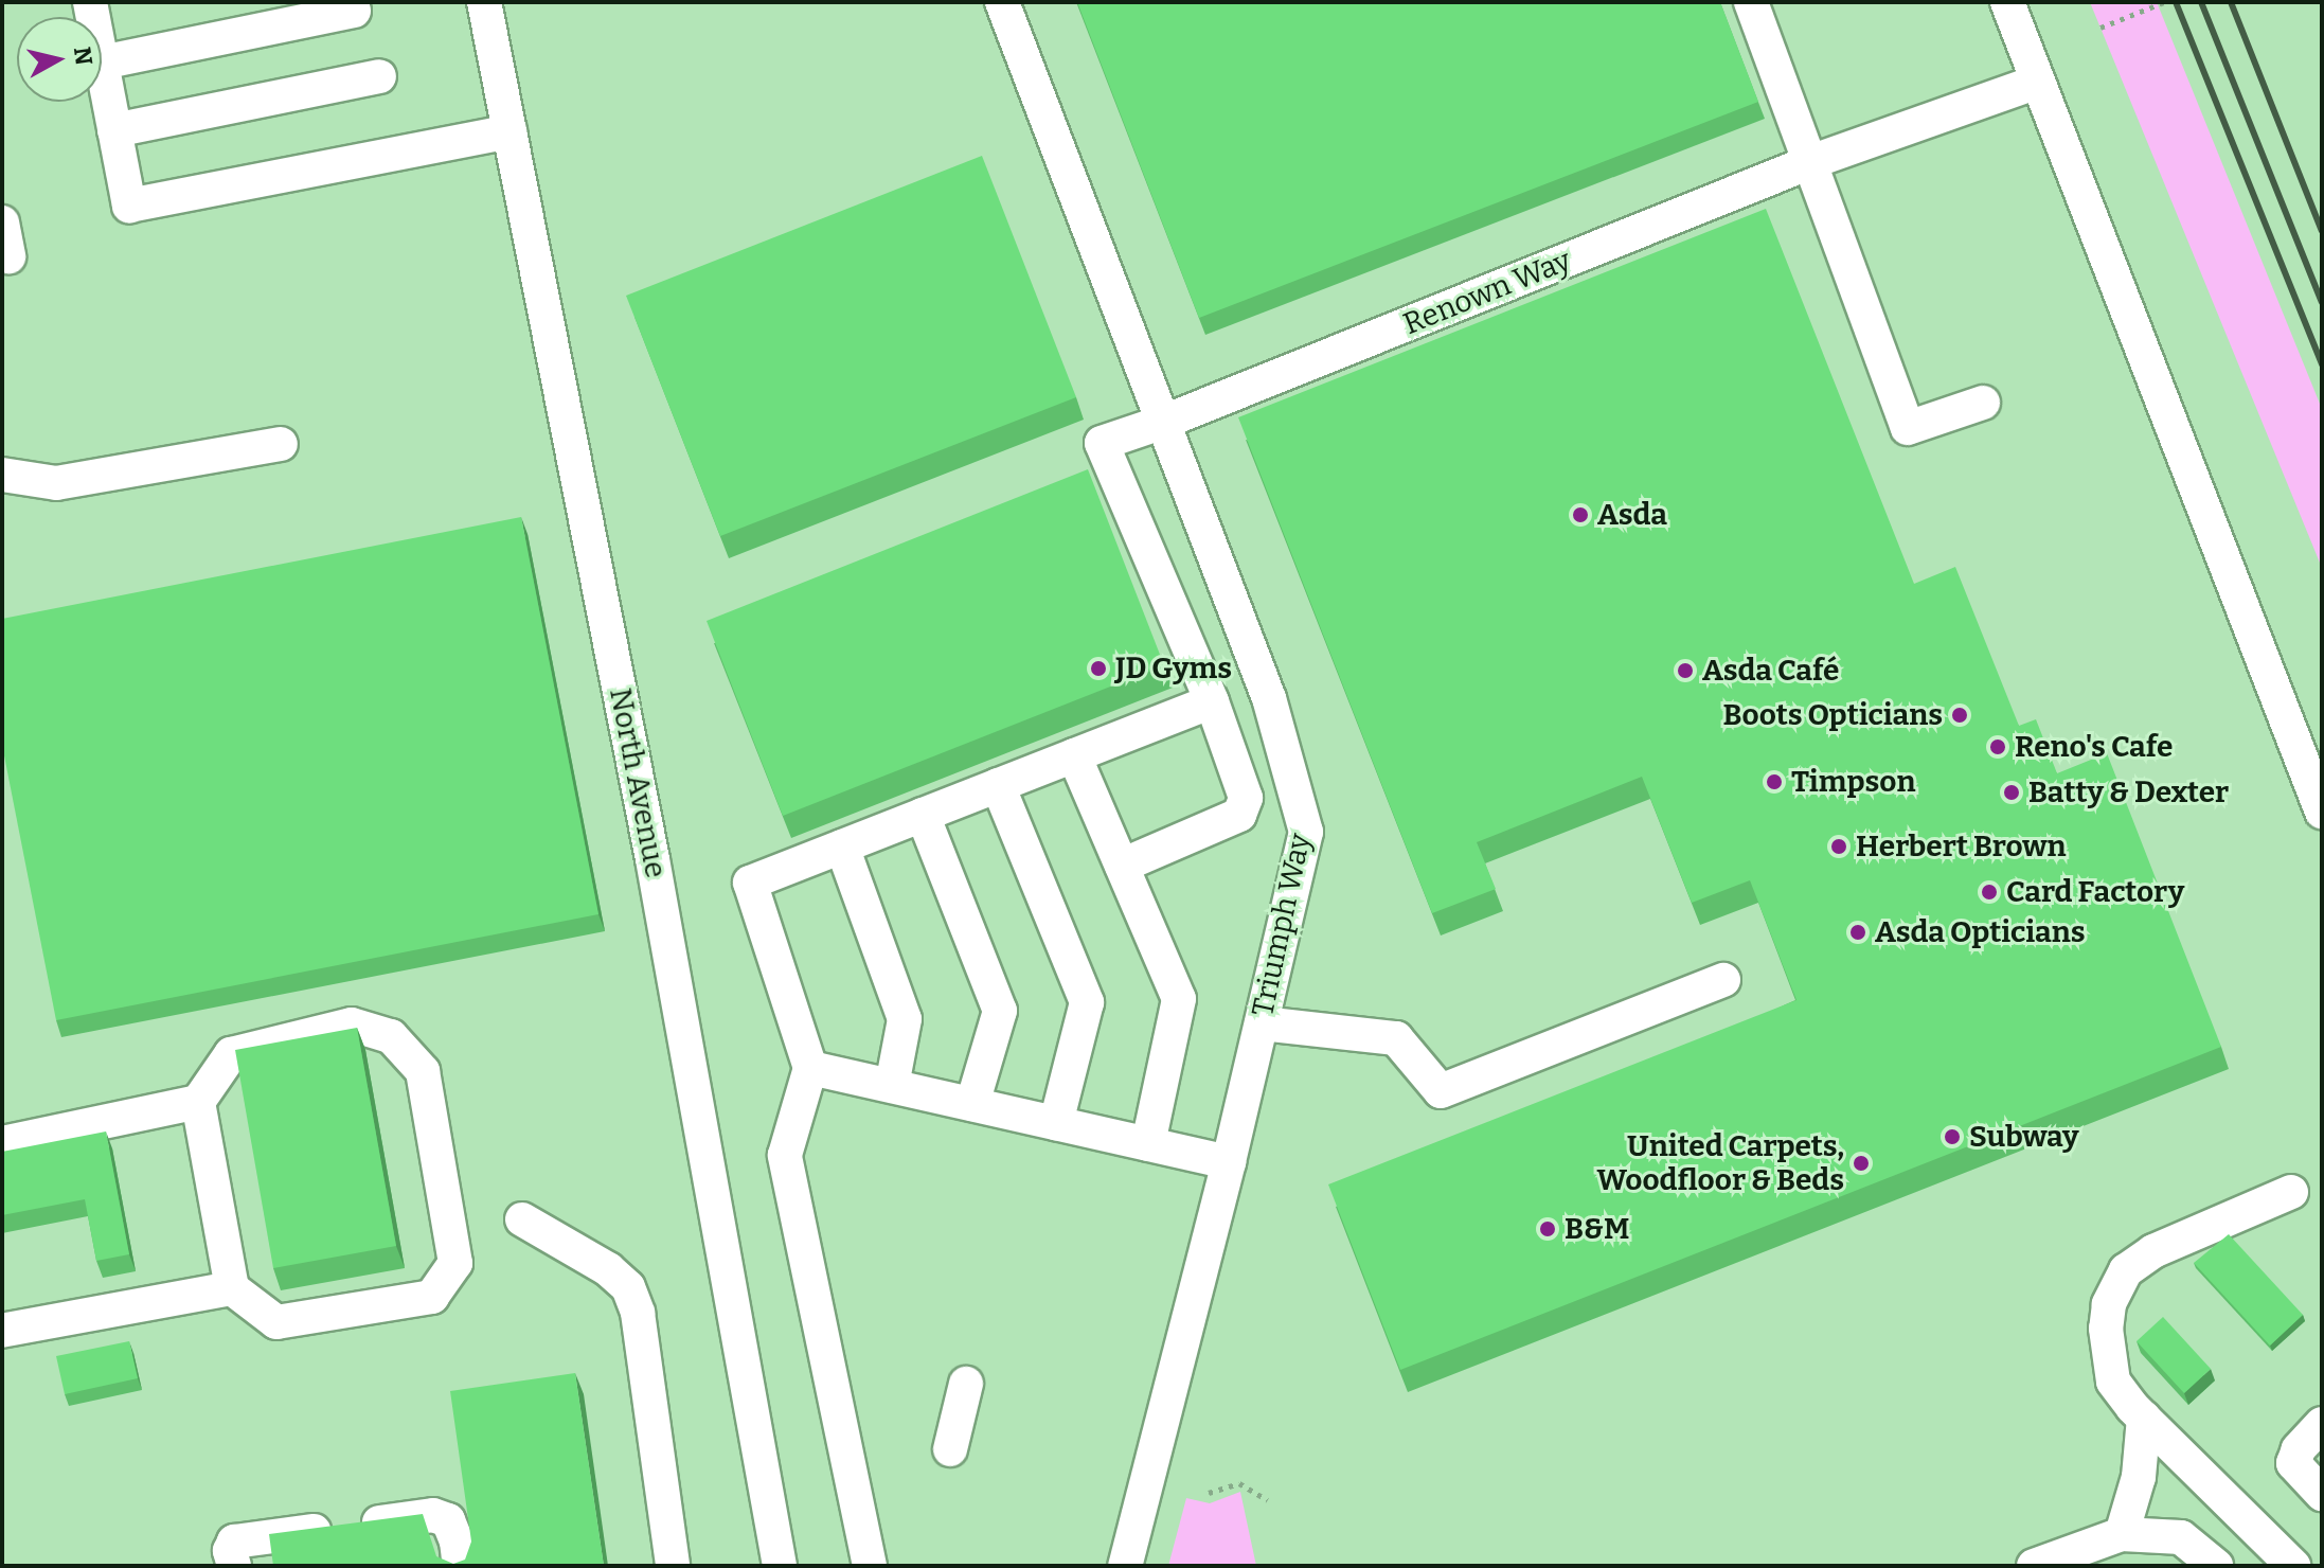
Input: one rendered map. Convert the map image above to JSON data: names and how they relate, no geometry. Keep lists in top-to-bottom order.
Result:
{
  "streets": {
    "street": ["Renown Way", "North Avenue", "Triumph Way"]
  },
  "crossings": [
    ["Renown Way", "Triumph Way"]
  ],
  "places": [
    "Asda",
    "JD Gyms",
    "Asda Café",
    "Boots Opticians",
    "Reno's Cafe",
    "Timpson",
    "Batty & Dexter",
    "Herbert Brown",
    "Card Factory",
    "Asda Opticians",
    "Subway",
    "United Carpets, Woodfloor & Beds",
    "B&M"
  ],
  "north": "right"
}
